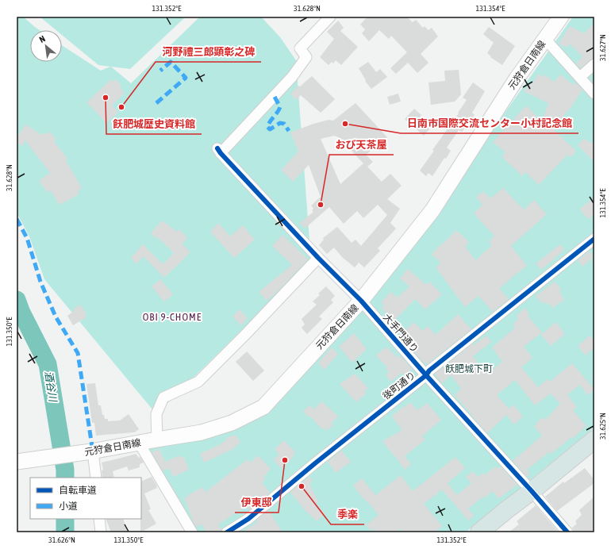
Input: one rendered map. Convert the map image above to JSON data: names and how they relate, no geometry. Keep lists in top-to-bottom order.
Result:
{
  "streets": {
    "main road": ["元狩倉日南線"],
    "street": ["大手門通り", "後町通り"]
  },
  "crossings": [
    ["元狩倉日南線", "大手門通り"],
    ["大手門通り", "後町通り"]
  ],
  "districts": ["OBI 9-CHOME"],
  "water": ["酒谷川"],
  "parks": ["飫肥城下町"],
  "places": [
    "飫肥城歴史資料館",
    "河野禮三郎顕彰之碑",
    "日南市国際交流センター小村記念館",
    "おび天茶屋",
    "伊東邸",
    "季楽"
  ],
  "legend": ["自転車道", "小道"],
  "north": "top left",
  "coordinates": [
    "131.352°E",
    "31.628°N",
    "131.354°E",
    "31.627°N",
    "131.350°E",
    "31.625°N",
    "31.626°N"
  ]
}
